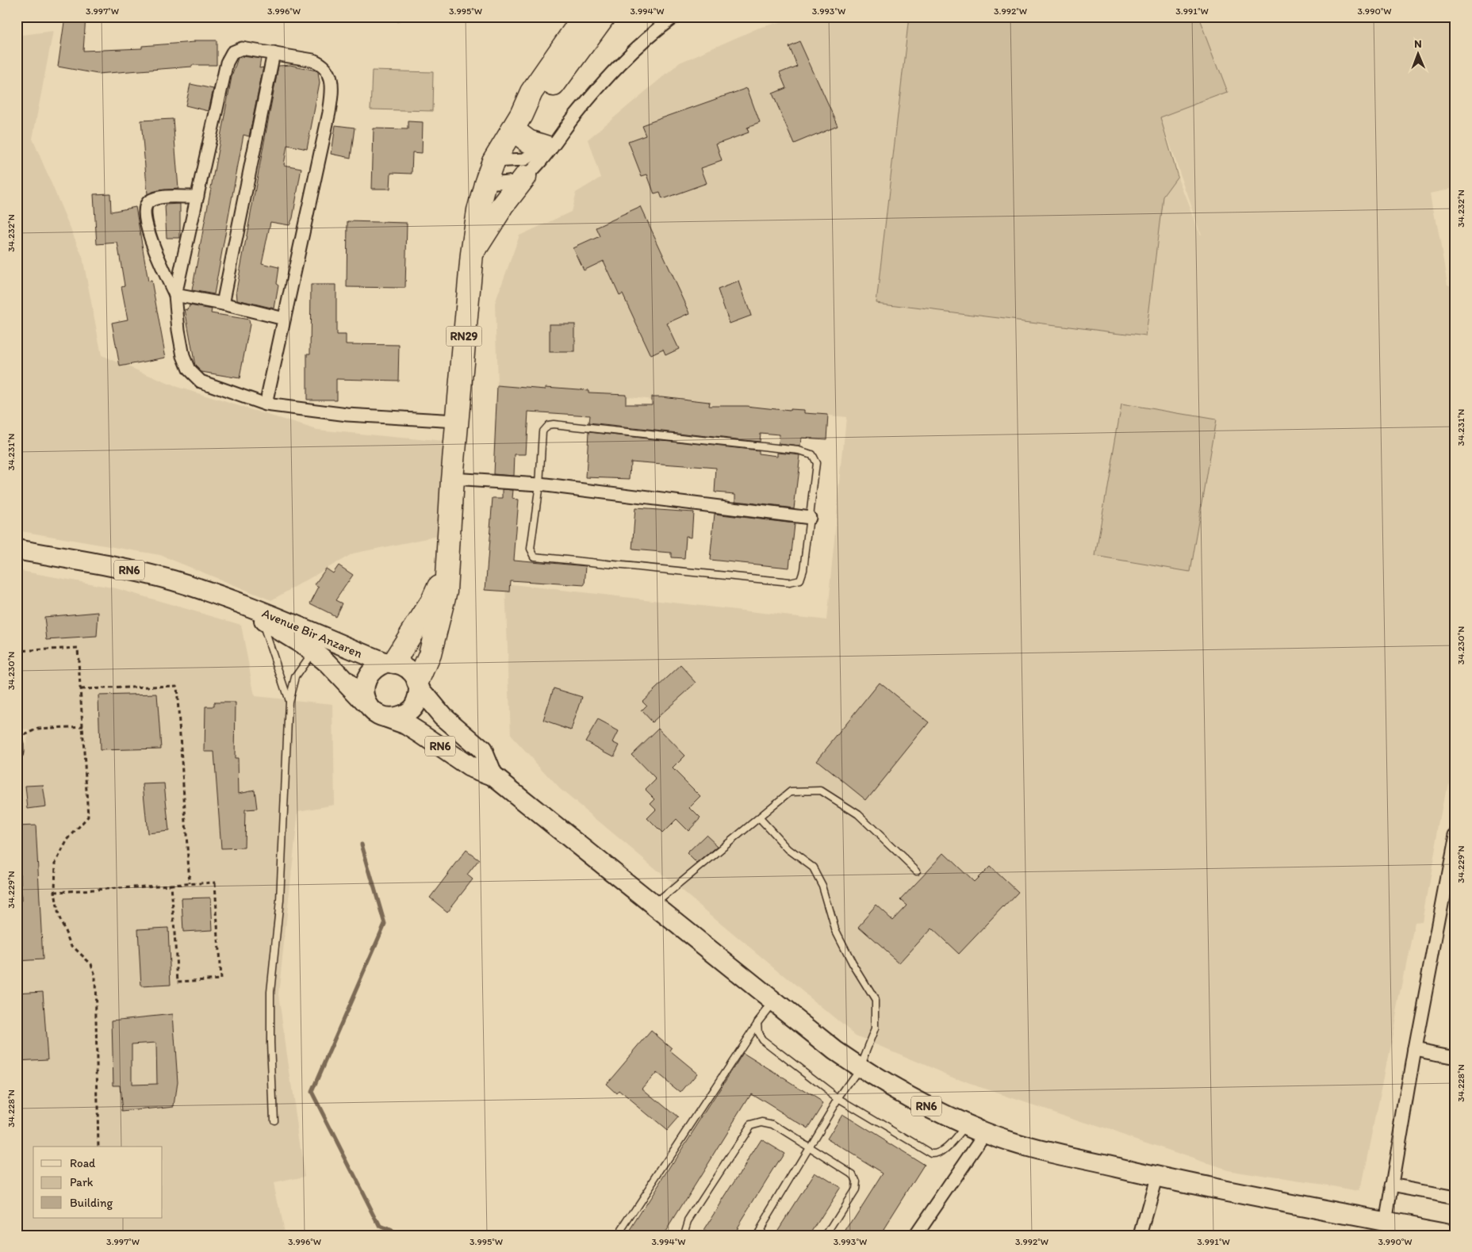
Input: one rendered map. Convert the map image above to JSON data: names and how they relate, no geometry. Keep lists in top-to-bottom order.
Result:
{
  "streets": {
    "highway": ["RN29"],
    "main road": ["RN6", "Avenue Bir Anzaren"]
  },
  "crossings": [
    ["RN29", "RN6"],
    ["RN29", "Avenue Bir Anzaren"],
    ["RN6", "Avenue Bir Anzaren"]
  ],
  "legend": ["Road", "Park", "Building"],
  "north": "top",
  "coordinates": [
    "3.997°W",
    "3.996°W",
    "3.995°W",
    "3.994°W",
    "3.993°W",
    "3.992°W",
    "3.991°W",
    "3.990°W",
    "34.232°N",
    "34.231°N",
    "34.230°N",
    "34.229°N",
    "34.228°N"
  ]
}
